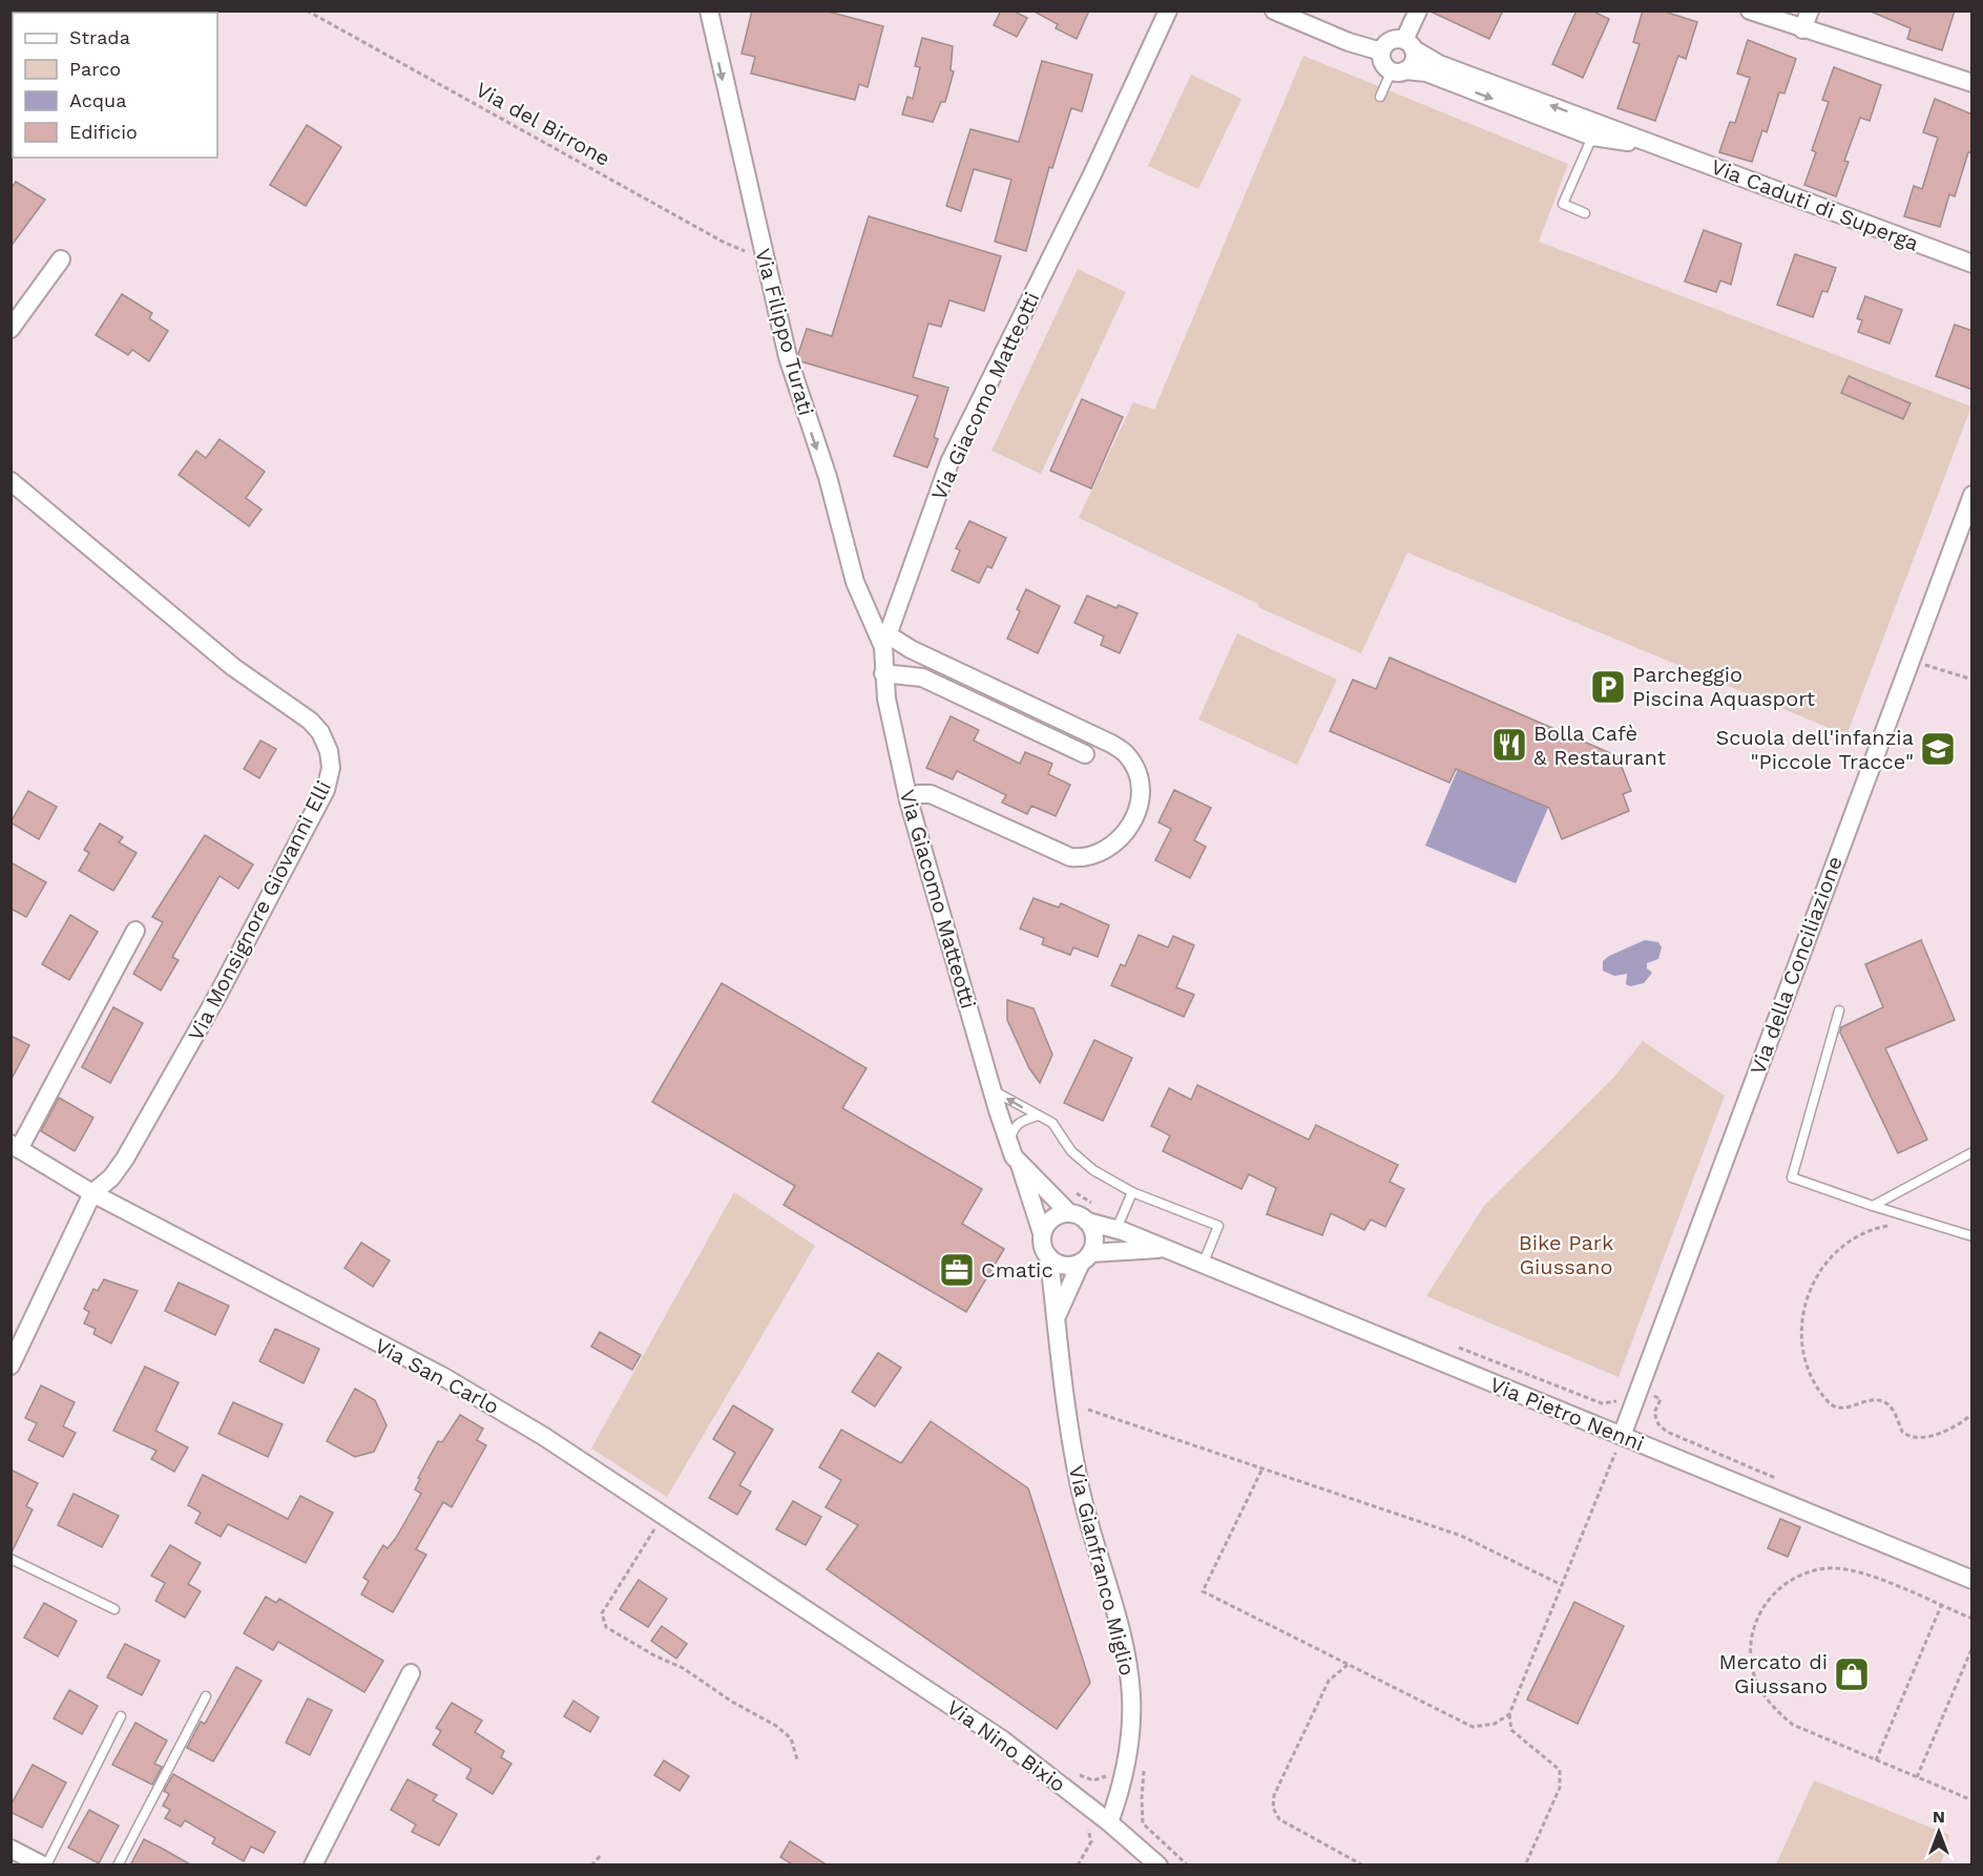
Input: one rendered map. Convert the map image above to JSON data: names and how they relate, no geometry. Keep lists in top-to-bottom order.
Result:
{
  "streets": {
    "street": [
      "Via Caduti di Superga",
      "Via Filippo Turati",
      "Via Giacomo Matteotti",
      "Via Monsignore Giovanni Elli",
      "Via della Conciliazione",
      "Via San Carlo",
      "Via Pietro Nenni",
      "Via Gianfranco Miglio",
      "Via Nino Bixio"
    ],
    "path": ["Via del Birrone"]
  },
  "crossings": [
    ["Via del Birrone", "Via Filippo Turati"],
    ["Via Filippo Turati", "Via Giacomo Matteotti"],
    ["Via Giacomo Matteotti", "Via Pietro Nenni"],
    ["Via Giacomo Matteotti", "Via Gianfranco Miglio"],
    ["Via Monsignore Giovanni Elli", "Via San Carlo"],
    ["Via della Conciliazione", "Via Pietro Nenni"],
    ["Via San Carlo", "Via Nino Bixio"],
    ["Via Pietro Nenni", "Via Gianfranco Miglio"],
    ["Via Gianfranco Miglio", "Via Nino Bixio"]
  ],
  "one_way": ["Via Filippo Turati"],
  "parks": ["Bike Park Giussano"],
  "places": {
    "parking": ["Parcheggio Piscina Aquasport"],
    "restaurant": ["Bolla Cafè & Restaurant"],
    "school or university": ["Scuola dell'infanzia \"Piccole Tracce\""],
    "office": ["Cmatic"],
    "shop": ["Mercato di Giussano"]
  },
  "legend": [
    "Strada",
    "Parco",
    "Acqua",
    "Edificio"
  ],
  "north": "top"
}
